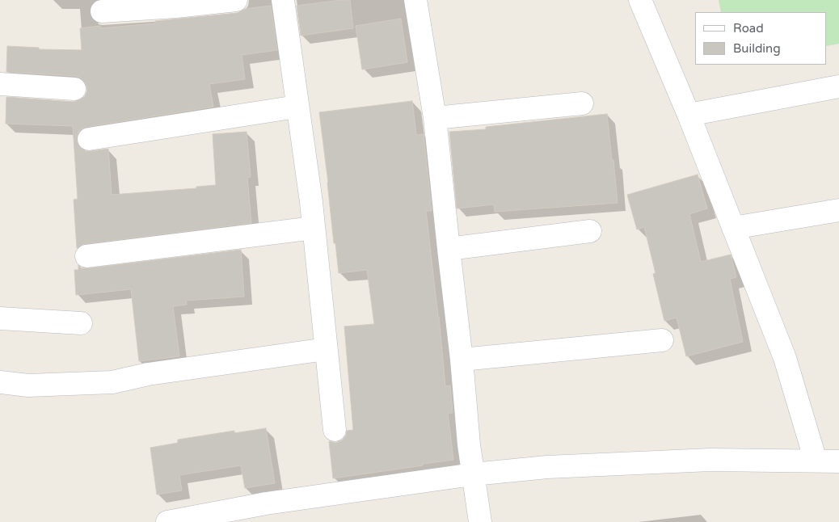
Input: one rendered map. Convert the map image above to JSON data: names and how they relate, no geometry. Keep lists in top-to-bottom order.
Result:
{
  "legend": ["Road", "Building"]
}
